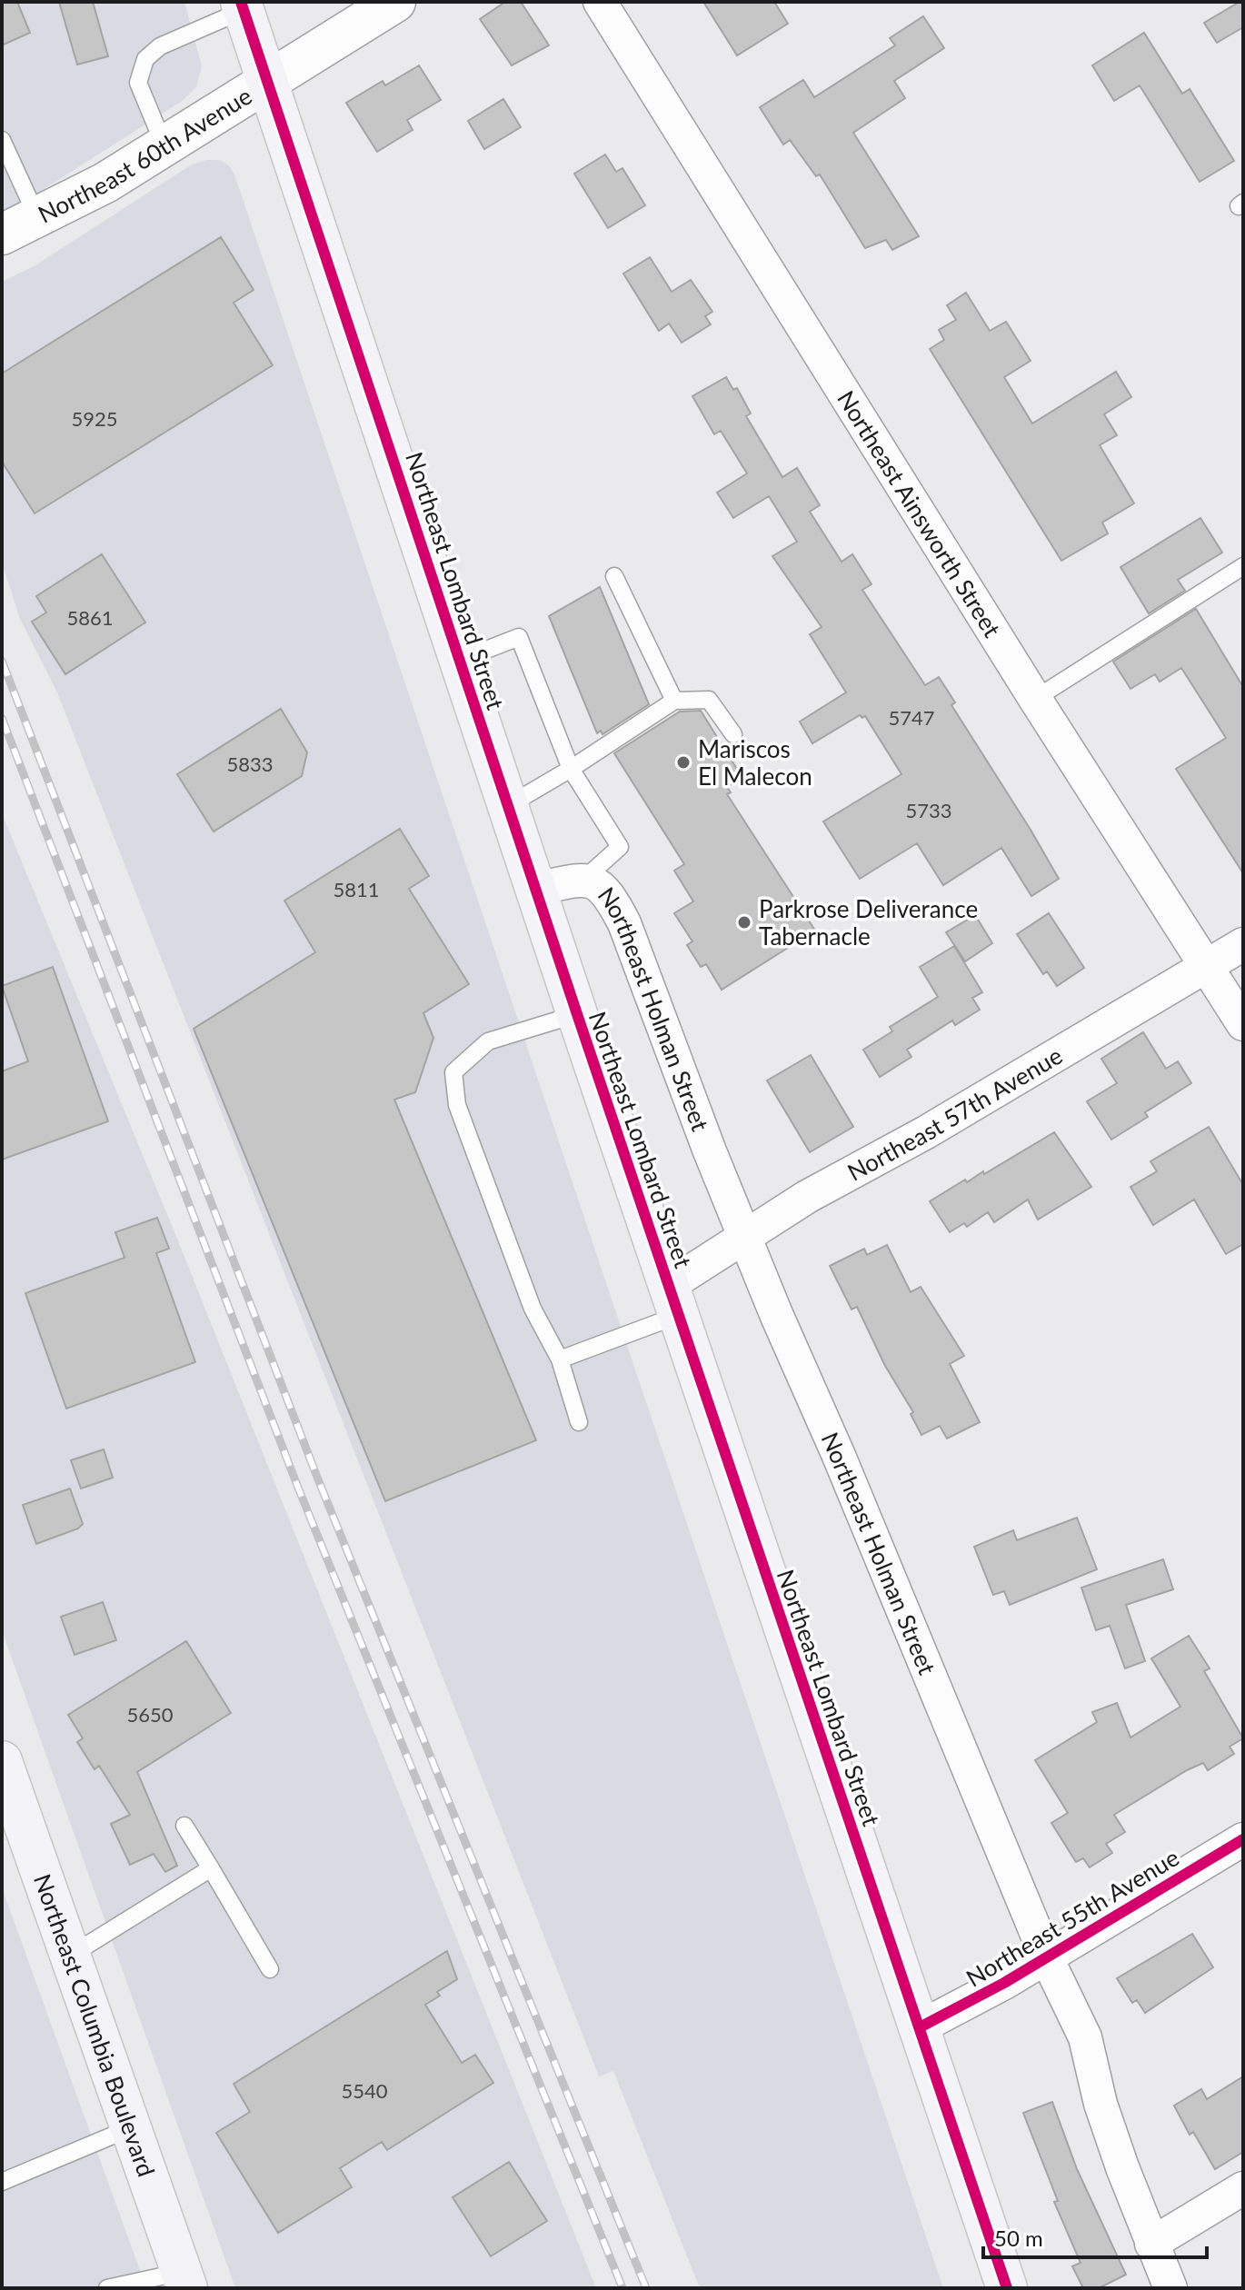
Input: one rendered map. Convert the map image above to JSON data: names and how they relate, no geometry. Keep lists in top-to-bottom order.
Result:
{
  "streets": {
    "main road": ["Northeast Lombard Street", "Northeast Columbia Boulevard"],
    "street": [
      "Northeast 60th Avenue",
      "Northeast Ainsworth Street",
      "Northeast Holman Street",
      "Northeast 57th Avenue",
      "Northeast 55th Avenue"
    ]
  },
  "crossings": [
    ["Northeast 60th Avenue", "Northeast Lombard Street"],
    ["Northeast Ainsworth Street", "Northeast 57th Avenue"],
    ["Northeast Lombard Street", "Northeast Holman Street"],
    ["Northeast Lombard Street", "Northeast 57th Avenue"],
    ["Northeast Lombard Street", "Northeast 55th Avenue"],
    ["Northeast Holman Street", "Northeast 57th Avenue"],
    ["Northeast Holman Street", "Northeast 55th Avenue"]
  ],
  "places": ["Mariscos El Malecon", "Parkrose Deliverance Tabernacle"],
  "house_numbers": [
    "5925",
    "5861",
    "5747",
    "5833",
    "5733",
    "5811",
    "5650",
    "5540"
  ],
  "scale_bar": "50 m"
}
